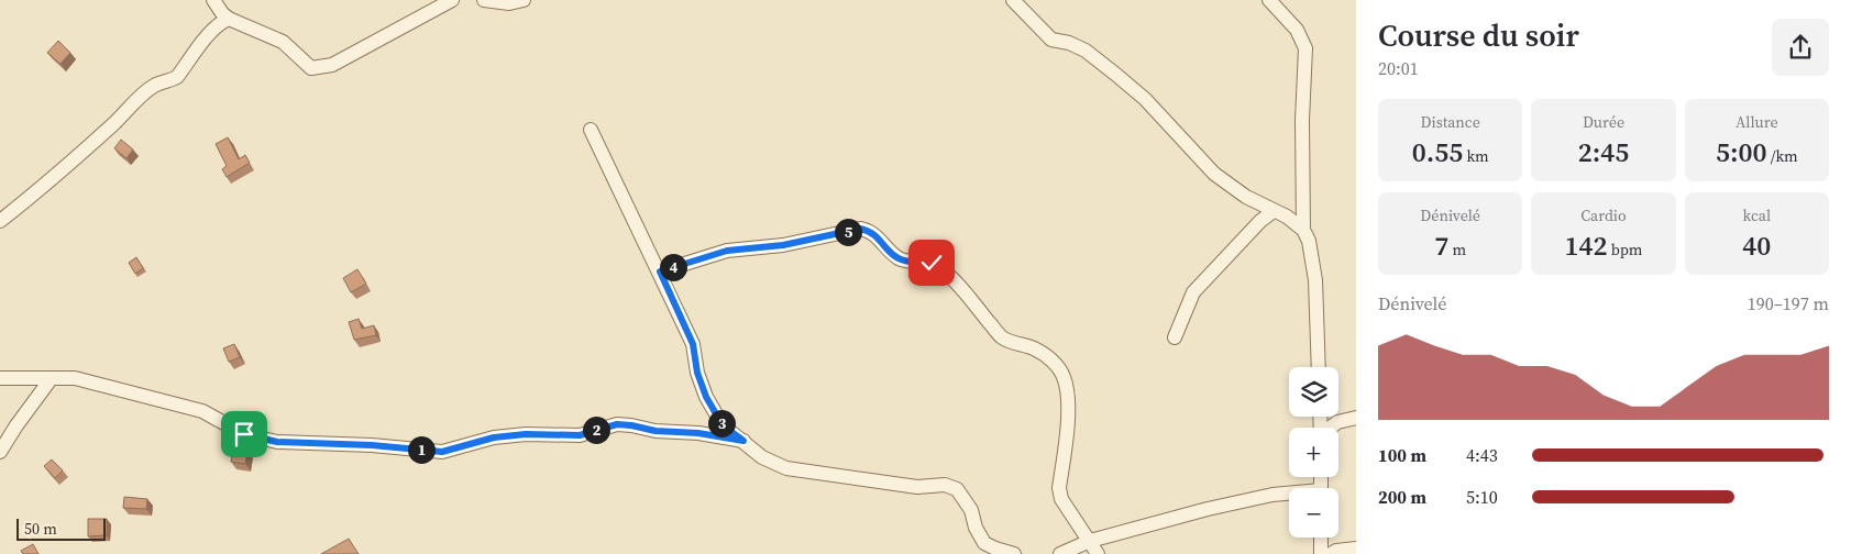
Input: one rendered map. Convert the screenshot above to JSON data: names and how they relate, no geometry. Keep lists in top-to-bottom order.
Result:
{
  "scale_bar": "50 m",
  "page": {
    "heading": ["Course du soir", "20:01"],
    "stats": [
      ["Distance", "0.55 km"],
      ["Durée", "2:45"],
      ["Allure", "5:00 /km"],
      ["Dénivelé", "7 m"],
      ["Cardio", "142 bpm"],
      ["kcal", "40"]
    ],
    "pins": [
      "5",
      "4",
      "3",
      "2",
      "1"
    ],
    "chart": ["Dénivelé", "190–197 m"],
    "map_buttons": ["+", "−"],
    "list": [
      {
        "name": "100 m",
        "note": "4:43"
      },
      {
        "name": "200 m",
        "note": "5:10"
      }
    ],
    "scale": "50 m"
  }
}
